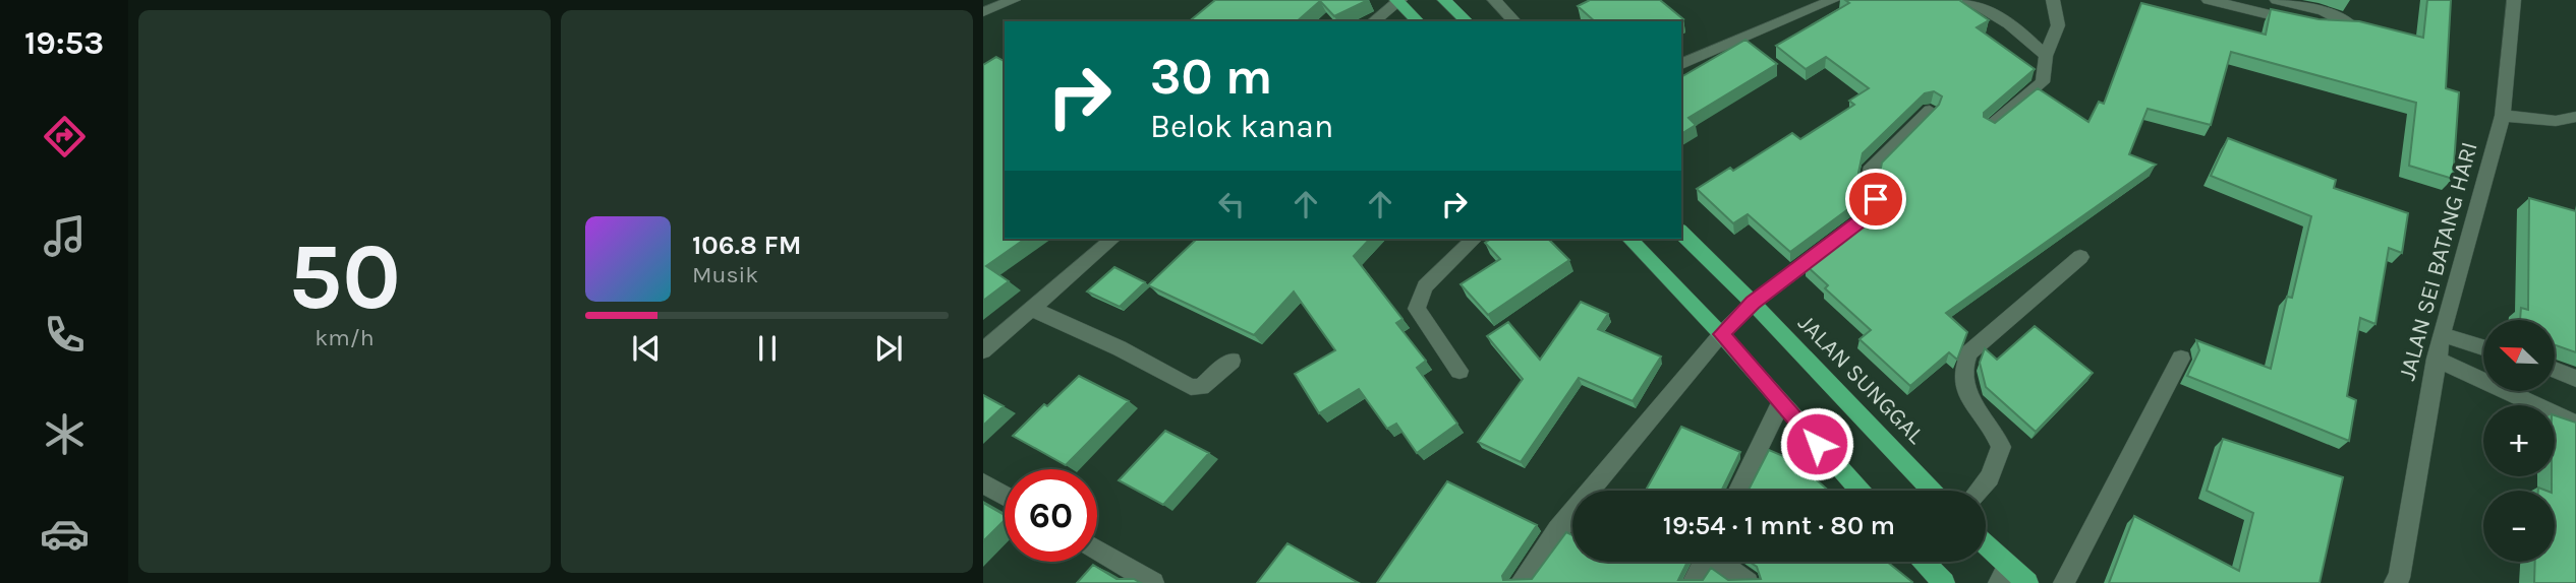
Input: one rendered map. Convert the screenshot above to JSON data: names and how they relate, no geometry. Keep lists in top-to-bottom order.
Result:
{
  "streets": {
    "main road": ["JALAN SUNGGAL"],
    "street": ["JALAN SEI BATANG HARI"]
  },
  "north": "top left",
  "page": {
    "tabs": "19:53",
    "tile": ["50", "km/h"],
    "turn": ["30 m", "Belok kanan"],
    "song": ["106.8 FM", "Musik"],
    "map_buttons": ["+", "−"],
    "limit": "60",
    "trip": "19:54 · 1 mnt · 80 m"
  }
}
